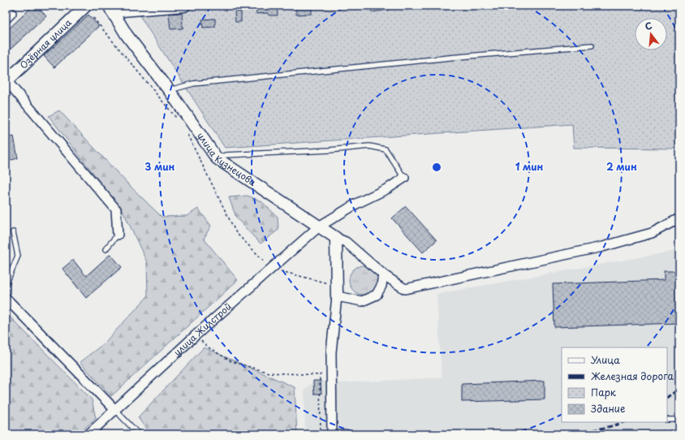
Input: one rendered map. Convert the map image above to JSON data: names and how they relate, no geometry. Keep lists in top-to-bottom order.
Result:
{
  "streets": {
    "street": ["Озёрная улица", "улица Кузнецова", "улица Жилстрой"]
  },
  "crossings": [
    ["улица Кузнецова", "улица Жилстрой"]
  ],
  "legend": [
    "Улица",
    "Железная дорога",
    "Парк",
    "Здание"
  ],
  "north": "top",
  "rings": ["1 мин", "2 мин", "3 мин"]
}
